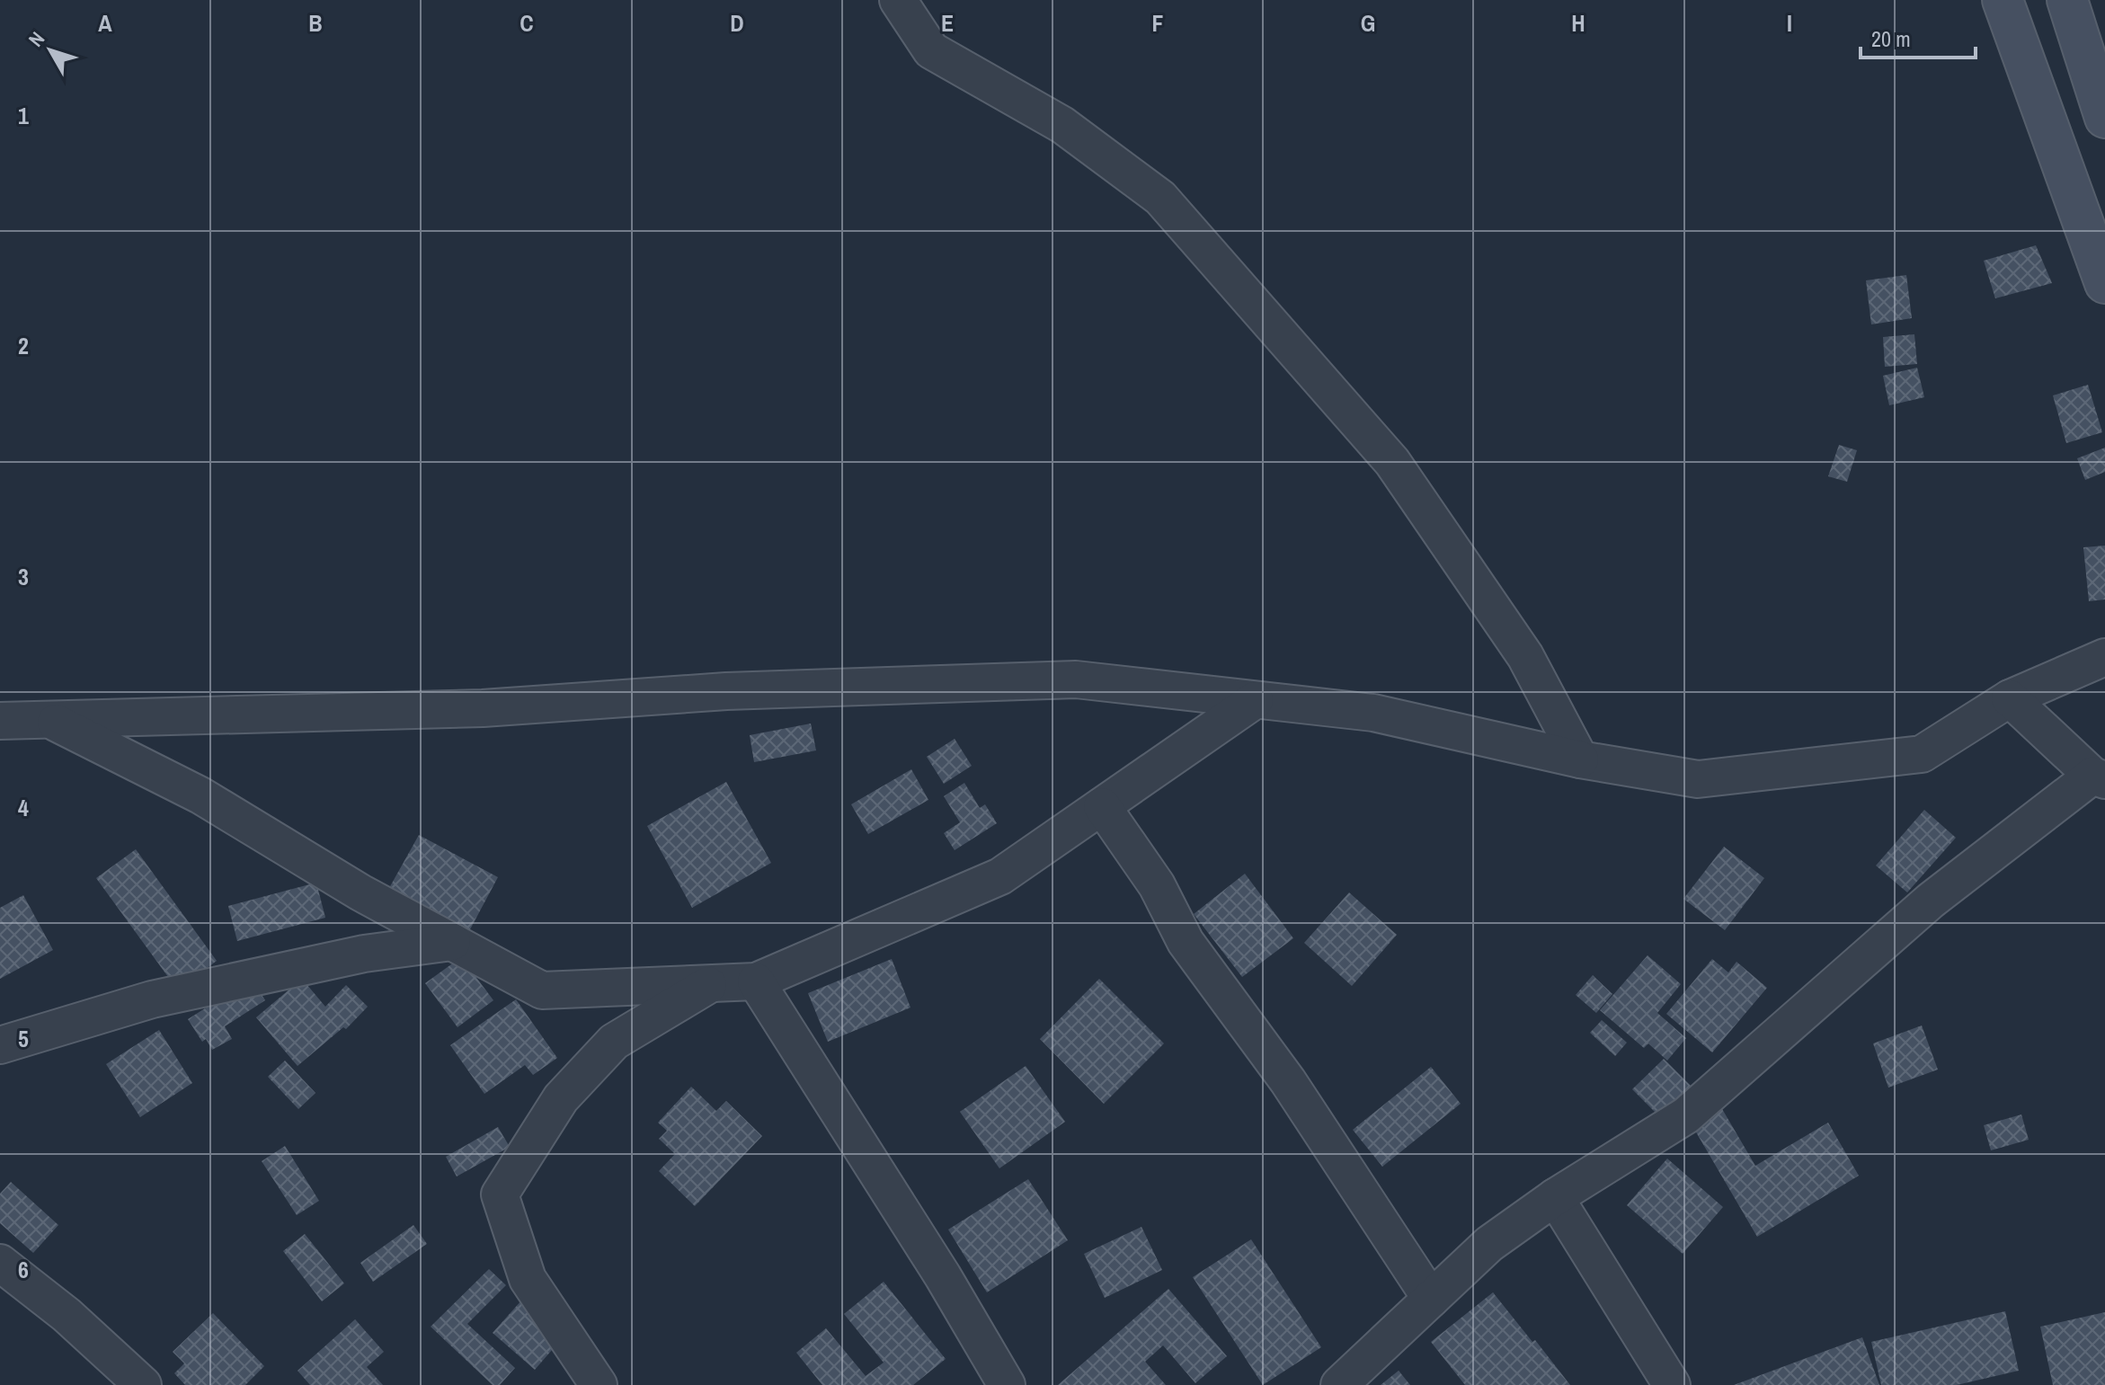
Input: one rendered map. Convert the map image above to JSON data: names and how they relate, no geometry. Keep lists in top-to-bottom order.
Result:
{
  "scale_bar": "20 m",
  "north": "top left",
  "grid": {
    "columns": [
      "A",
      "B",
      "C",
      "D",
      "E",
      "F",
      "G",
      "H",
      "I"
    ],
    "rows": [
      "1",
      "2",
      "3",
      "4",
      "5",
      "6"
    ]
  }
}
